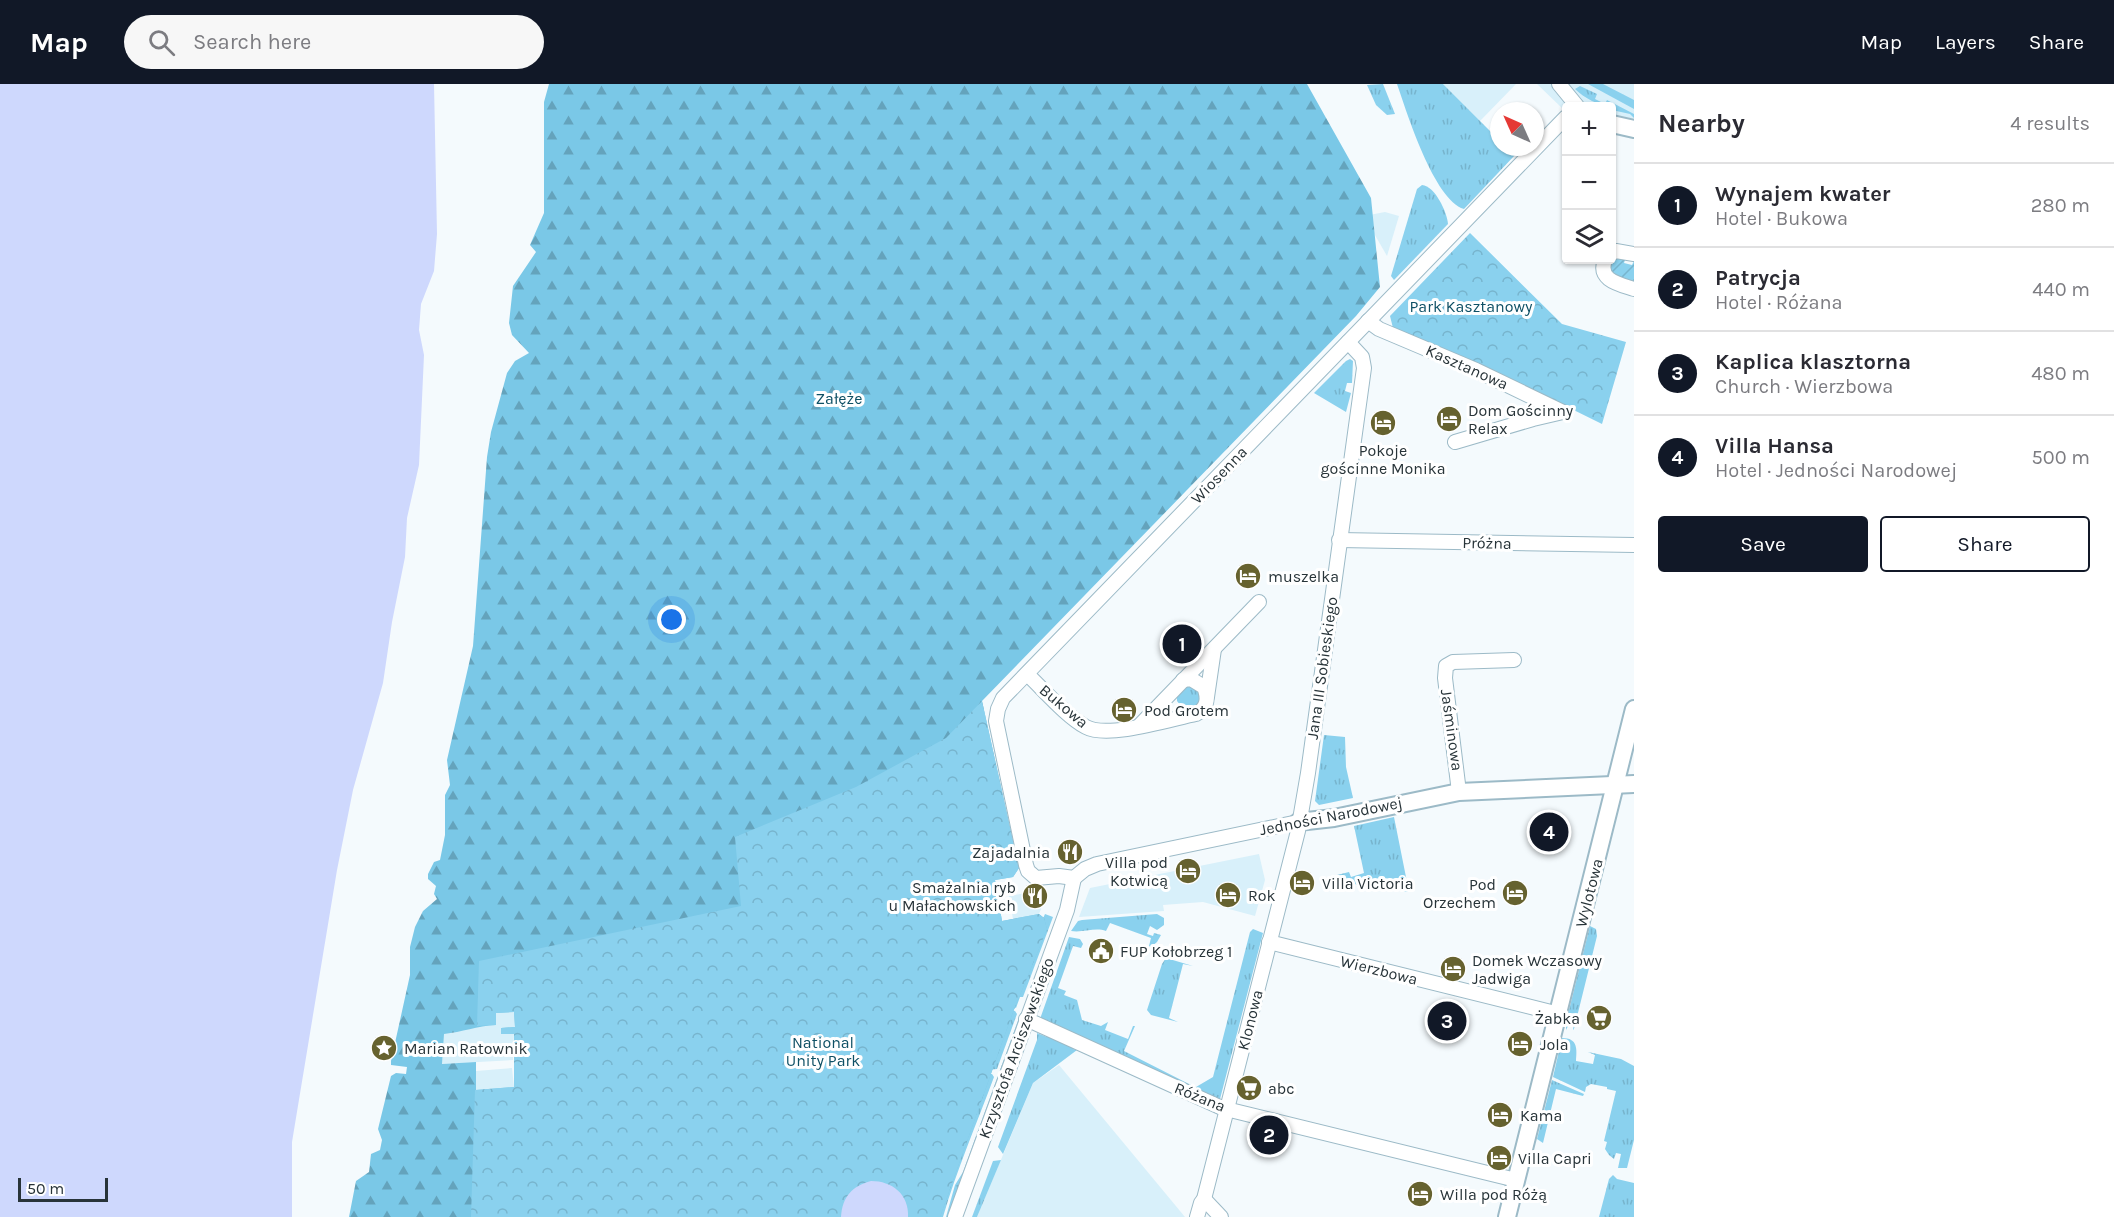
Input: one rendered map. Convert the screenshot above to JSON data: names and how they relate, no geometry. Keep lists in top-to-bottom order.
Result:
{
  "streets": {
    "street": [
      "Kasztanowa",
      "Wiosenna",
      "Próżna",
      "Jana III Sobieskiego",
      "Bukowa",
      "Jaśminowa",
      "Jedności Narodowej",
      "Wylotowa",
      "Wierzbowa",
      "Klonowa",
      "Krzysztofa Arciszewskiego",
      "Różana"
    ]
  },
  "crossings": [
    ["Kasztanowa", "Wiosenna"],
    ["Wiosenna", "Jana III Sobieskiego"],
    ["Wiosenna", "Bukowa"],
    ["Wiosenna", "Jedności Narodowej"],
    ["Wiosenna", "Krzysztofa Arciszewskiego"],
    ["Próżna", "Jana III Sobieskiego"],
    ["Jana III Sobieskiego", "Jedności Narodowej"],
    ["Jana III Sobieskiego", "Klonowa"],
    ["Jaśminowa", "Jedności Narodowej"],
    ["Jedności Narodowej", "Wylotowa"],
    ["Jedności Narodowej", "Klonowa"],
    ["Jedności Narodowej", "Krzysztofa Arciszewskiego"],
    ["Wylotowa", "Wierzbowa"],
    ["Wylotowa", "Różana"],
    ["Wierzbowa", "Klonowa"],
    ["Klonowa", "Różana"],
    ["Krzysztofa Arciszewskiego", "Różana"]
  ],
  "parks": ["Park Kasztanowy", "Załęże", "National Unity Park"],
  "places": {
    "hotel": [
      "Dom Gościnny Relax",
      "Pokoje gościnne Monika",
      "muszelka",
      "Pod Grotem",
      "Villa pod Kotwicą",
      "Villa Victoria",
      "Pod Orzechem",
      "Rok",
      "Domek Wczasowy Jadwiga",
      "Jola",
      "Kama",
      "Villa Capri",
      "Willa pod Różą"
    ],
    "restaurant": ["Zajadalnia", "Smażalnia ryb u Małachowskich"],
    "public building": ["FUP Kołobrzeg 1"],
    "supermarket": ["Żabka", "abc"],
    "place": ["Marian Ratownik"]
  },
  "scale_bar": "50 m",
  "north": "top left",
  "page": {
    "header": "Map",
    "search": "Search here",
    "nav": ["Map", "Layers", "Share"],
    "heading": ["Nearby", "4 results"],
    "map_buttons": ["+", "−"],
    "list": [
      {
        "mark": "1",
        "name": "Wynajem kwater",
        "note": "Hotel · Bukowa",
        "value": "280 m"
      },
      {
        "mark": "2",
        "name": "Patrycja",
        "note": "Hotel · Różana",
        "value": "440 m"
      },
      {
        "mark": "3",
        "name": "Kaplica klasztorna",
        "note": "Church · Wierzbowa",
        "value": "480 m"
      },
      {
        "mark": "4",
        "name": "Villa Hansa",
        "note": "Hotel · Jedności Narodowej",
        "value": "500 m"
      }
    ],
    "buttons": ["Save", "Share"],
    "pins": [
      "1",
      "4",
      "3",
      "2"
    ],
    "scale": "50 m"
  }
}
